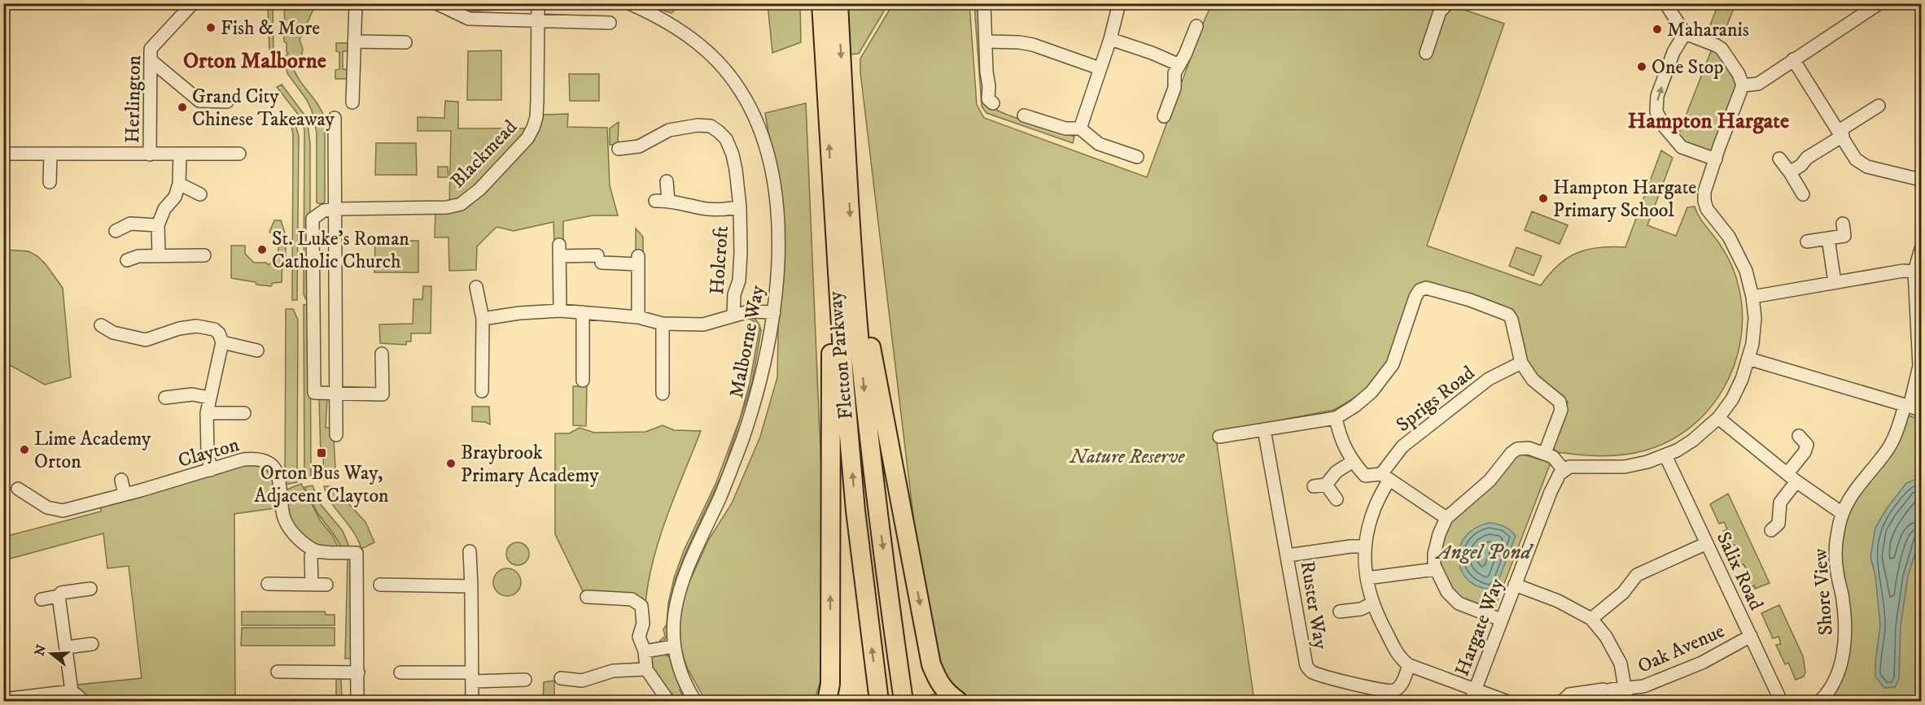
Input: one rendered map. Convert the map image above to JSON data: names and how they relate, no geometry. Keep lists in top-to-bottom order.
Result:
{
  "streets": {
    "highway": ["Fletton Parkway"],
    "street": [
      "Herlington",
      "Blackmead",
      "Holcroft",
      "Malborne Way",
      "Sprigs Road",
      "Clayton",
      "Salix Road",
      "Shore View",
      "Ruster Way",
      "Hargate Way",
      "Oak Avenue"
    ]
  },
  "crossings": [
    ["Sprigs Road", "Ruster Way"],
    ["Sprigs Road", "Hargate Way"],
    ["Salix Road", "Oak Avenue"]
  ],
  "districts": ["Orton Malborne", "Hampton Hargate"],
  "water": ["Angel Pond"],
  "parks": ["Nature Reserve"],
  "places": {
    "other": [
      "Fish & More",
      "Maharanis",
      "One Stop",
      "Grand City Chinese Takeaway",
      "Hampton Hargate Primary School",
      "St. Luke's Roman Catholic Church",
      "Lime Academy Orton",
      "Braybrook Primary Academy"
    ],
    "transit": ["Orton Bus Way, Adjacent Clayton"]
  },
  "north": "left"
}
